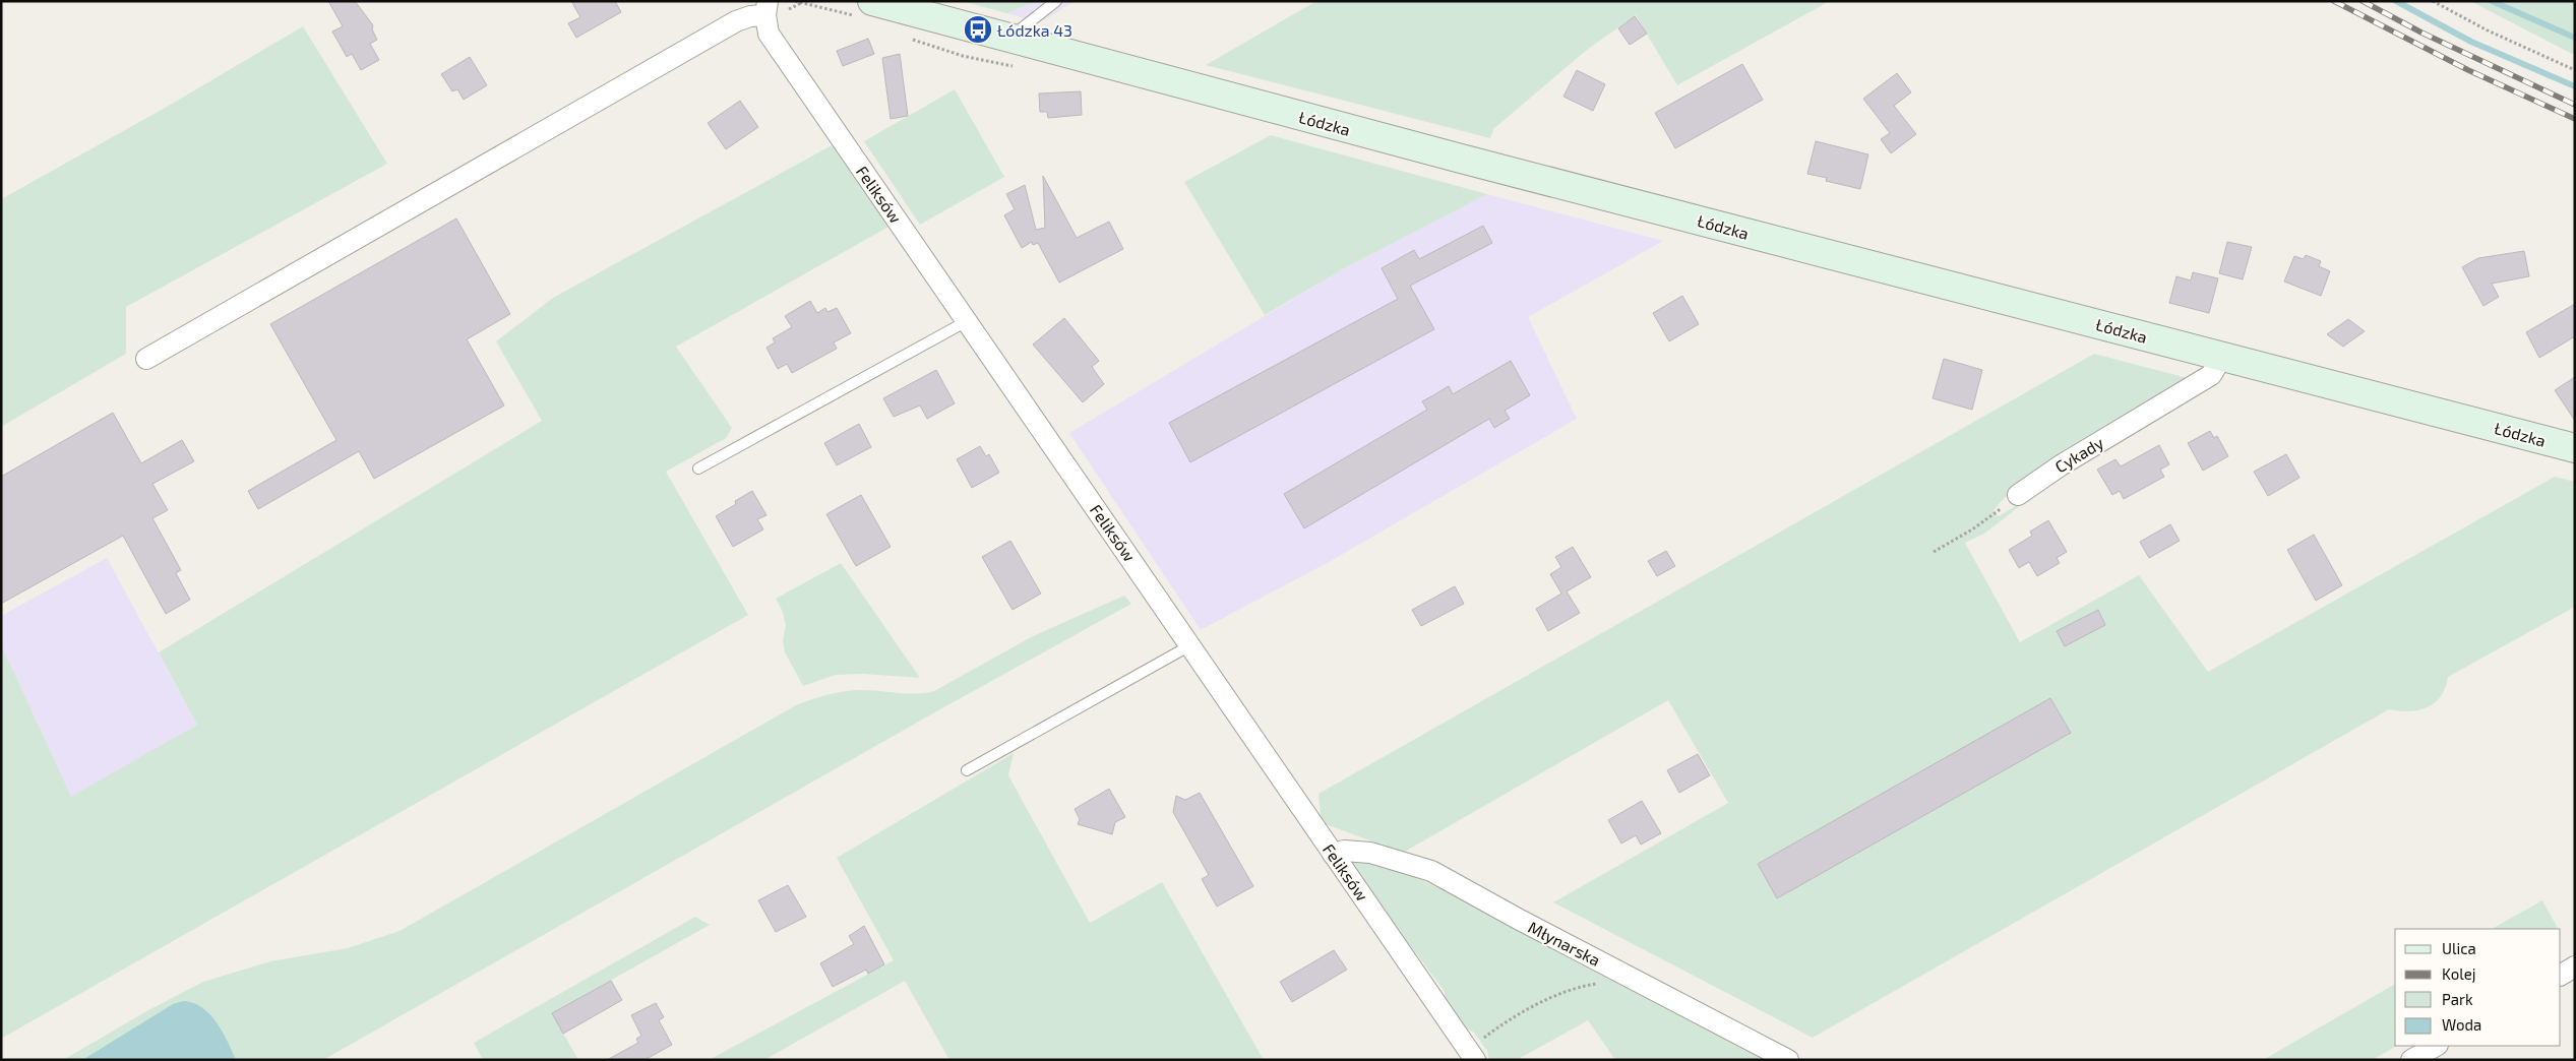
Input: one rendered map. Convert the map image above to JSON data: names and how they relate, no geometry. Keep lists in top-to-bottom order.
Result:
{
  "streets": {
    "main road": ["Łódzka"],
    "street": ["Feliksów", "Cykady", "Młynarska"]
  },
  "crossings": [
    ["Łódzka", "Cykady"],
    ["Feliksów", "Młynarska"]
  ],
  "places": {
    "bus stop": ["Łódzka 43"]
  },
  "legend": [
    "Ulica",
    "Kolej",
    "Park",
    "Woda"
  ]
}
